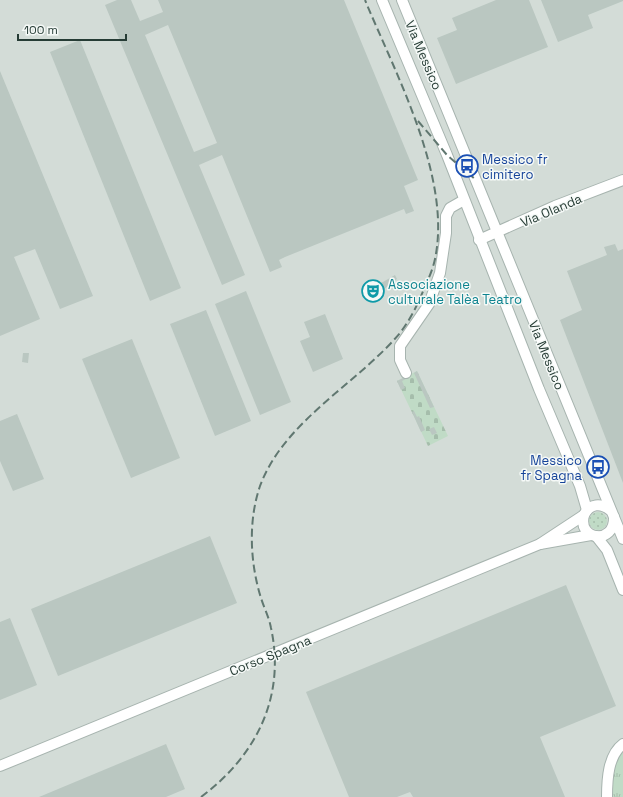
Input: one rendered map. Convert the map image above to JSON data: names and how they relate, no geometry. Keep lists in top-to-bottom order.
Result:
{
  "streets": {
    "street": ["Via Messico", "Via Olanda", "Corso Spagna"]
  },
  "crossings": [
    ["Via Messico", "Via Olanda"],
    ["Via Messico", "Corso Spagna"]
  ],
  "places": {
    "bus stop": ["Messico fr cimitero", "Messico fr Spagna"],
    "theatre": ["Associazione culturale Talèa Teatro"]
  },
  "scale_bar": "100 m"
}
